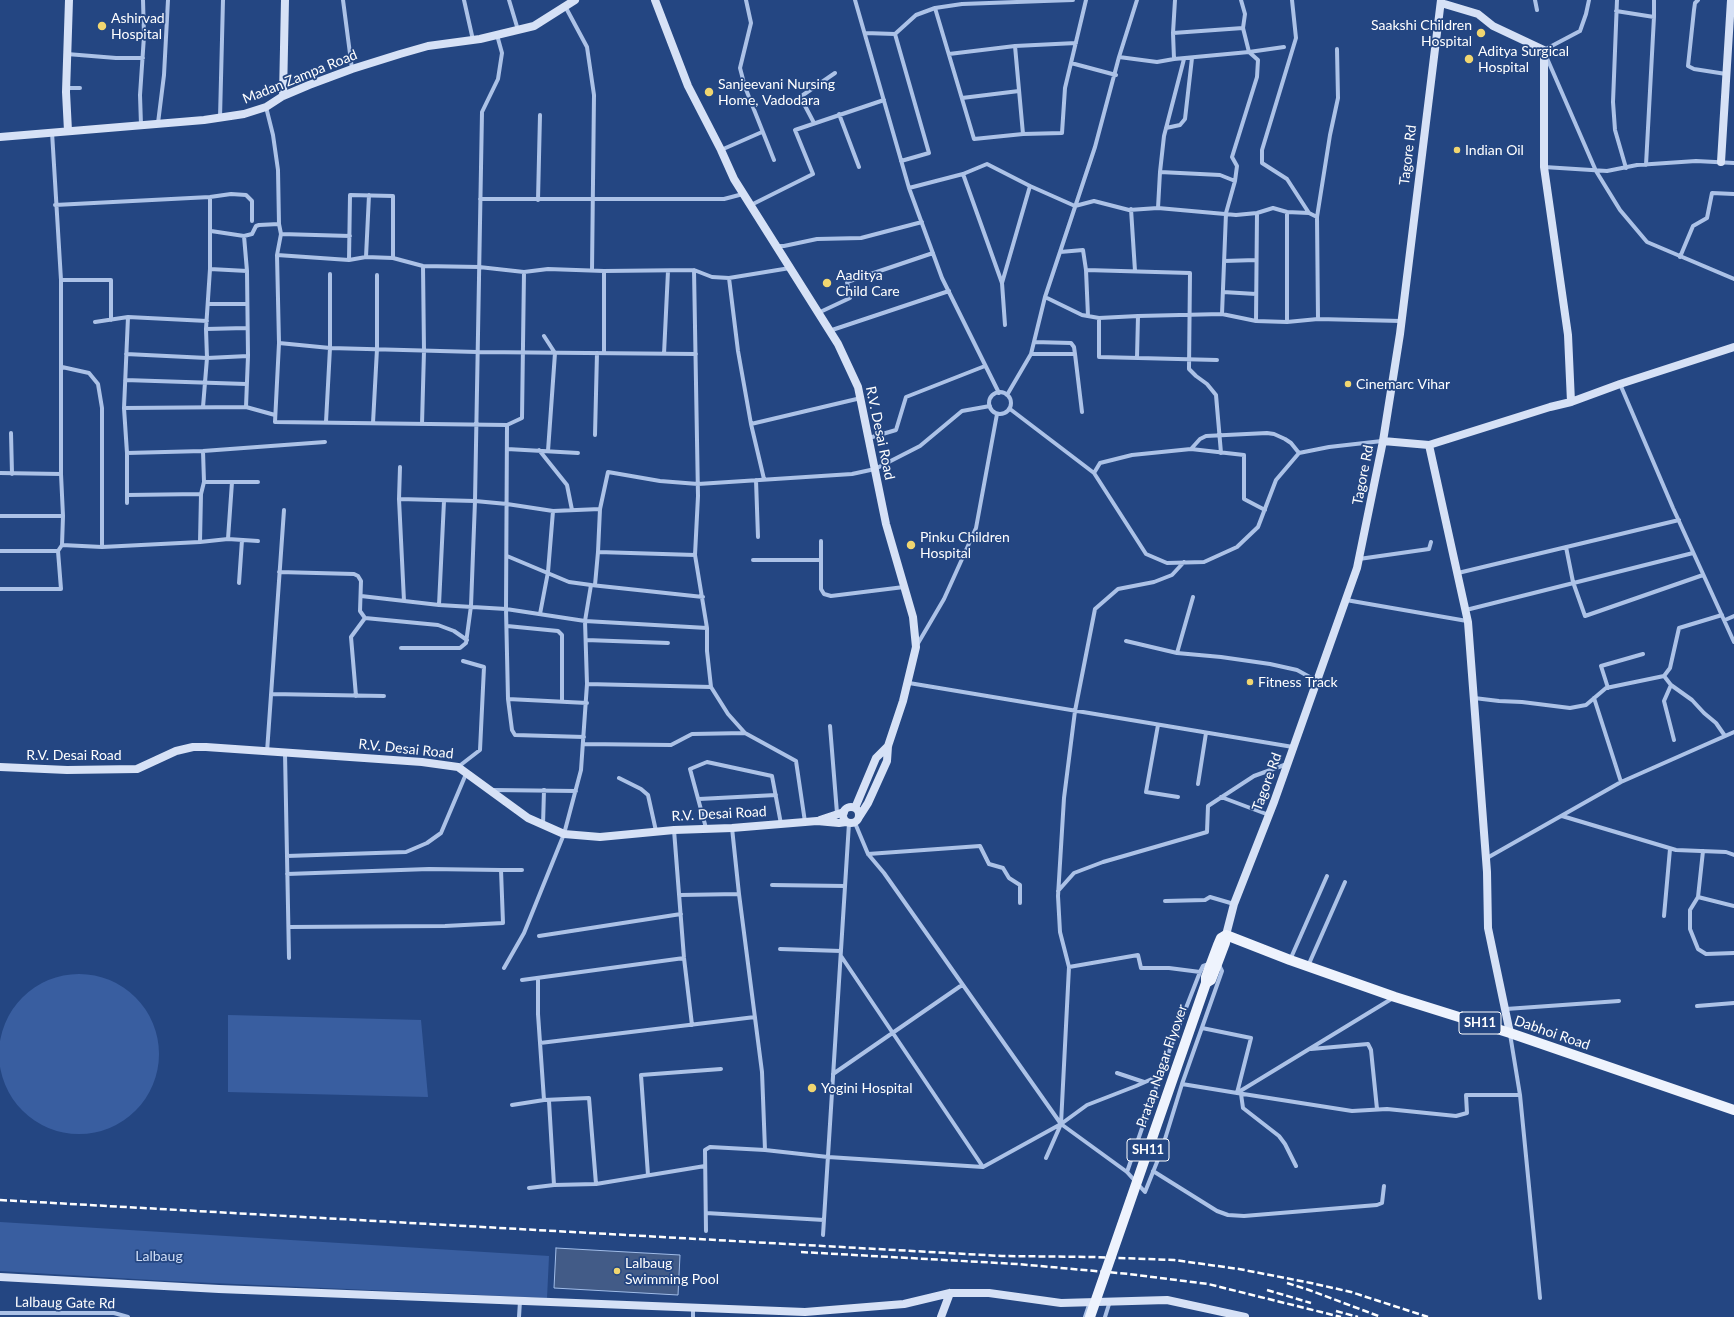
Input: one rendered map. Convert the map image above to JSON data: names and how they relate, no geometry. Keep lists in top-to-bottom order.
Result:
{
  "streets": {
    "main road": ["SH11", "Dabhoi Road", "Pratap Nagar Flyover"],
    "street": [
      "Madan Zampa Road",
      "Tagore Rd",
      "R.V. Desai Road",
      "Lalbaug Gate Rd"
    ]
  },
  "crossings": [
    ["Tagore Rd", "Dabhoi Road"],
    ["Tagore Rd", "Pratap Nagar Flyover"],
    ["Dabhoi Road", "Pratap Nagar Flyover"]
  ],
  "parks": ["Lalbaug"],
  "places": [
    "Ashirvad Hospital",
    "Saakshi Children Hospital",
    "Aditya Surgical Hospital",
    "Sanjeevani Nursing Home, Vadodara",
    "Indian Oil",
    "Aaditya Child Care",
    "Cinemarc Vihar",
    "Pinku Children Hospital",
    "Fitness Track",
    "Yogini Hospital",
    "Lalbaug Swimming Pool"
  ]
}
